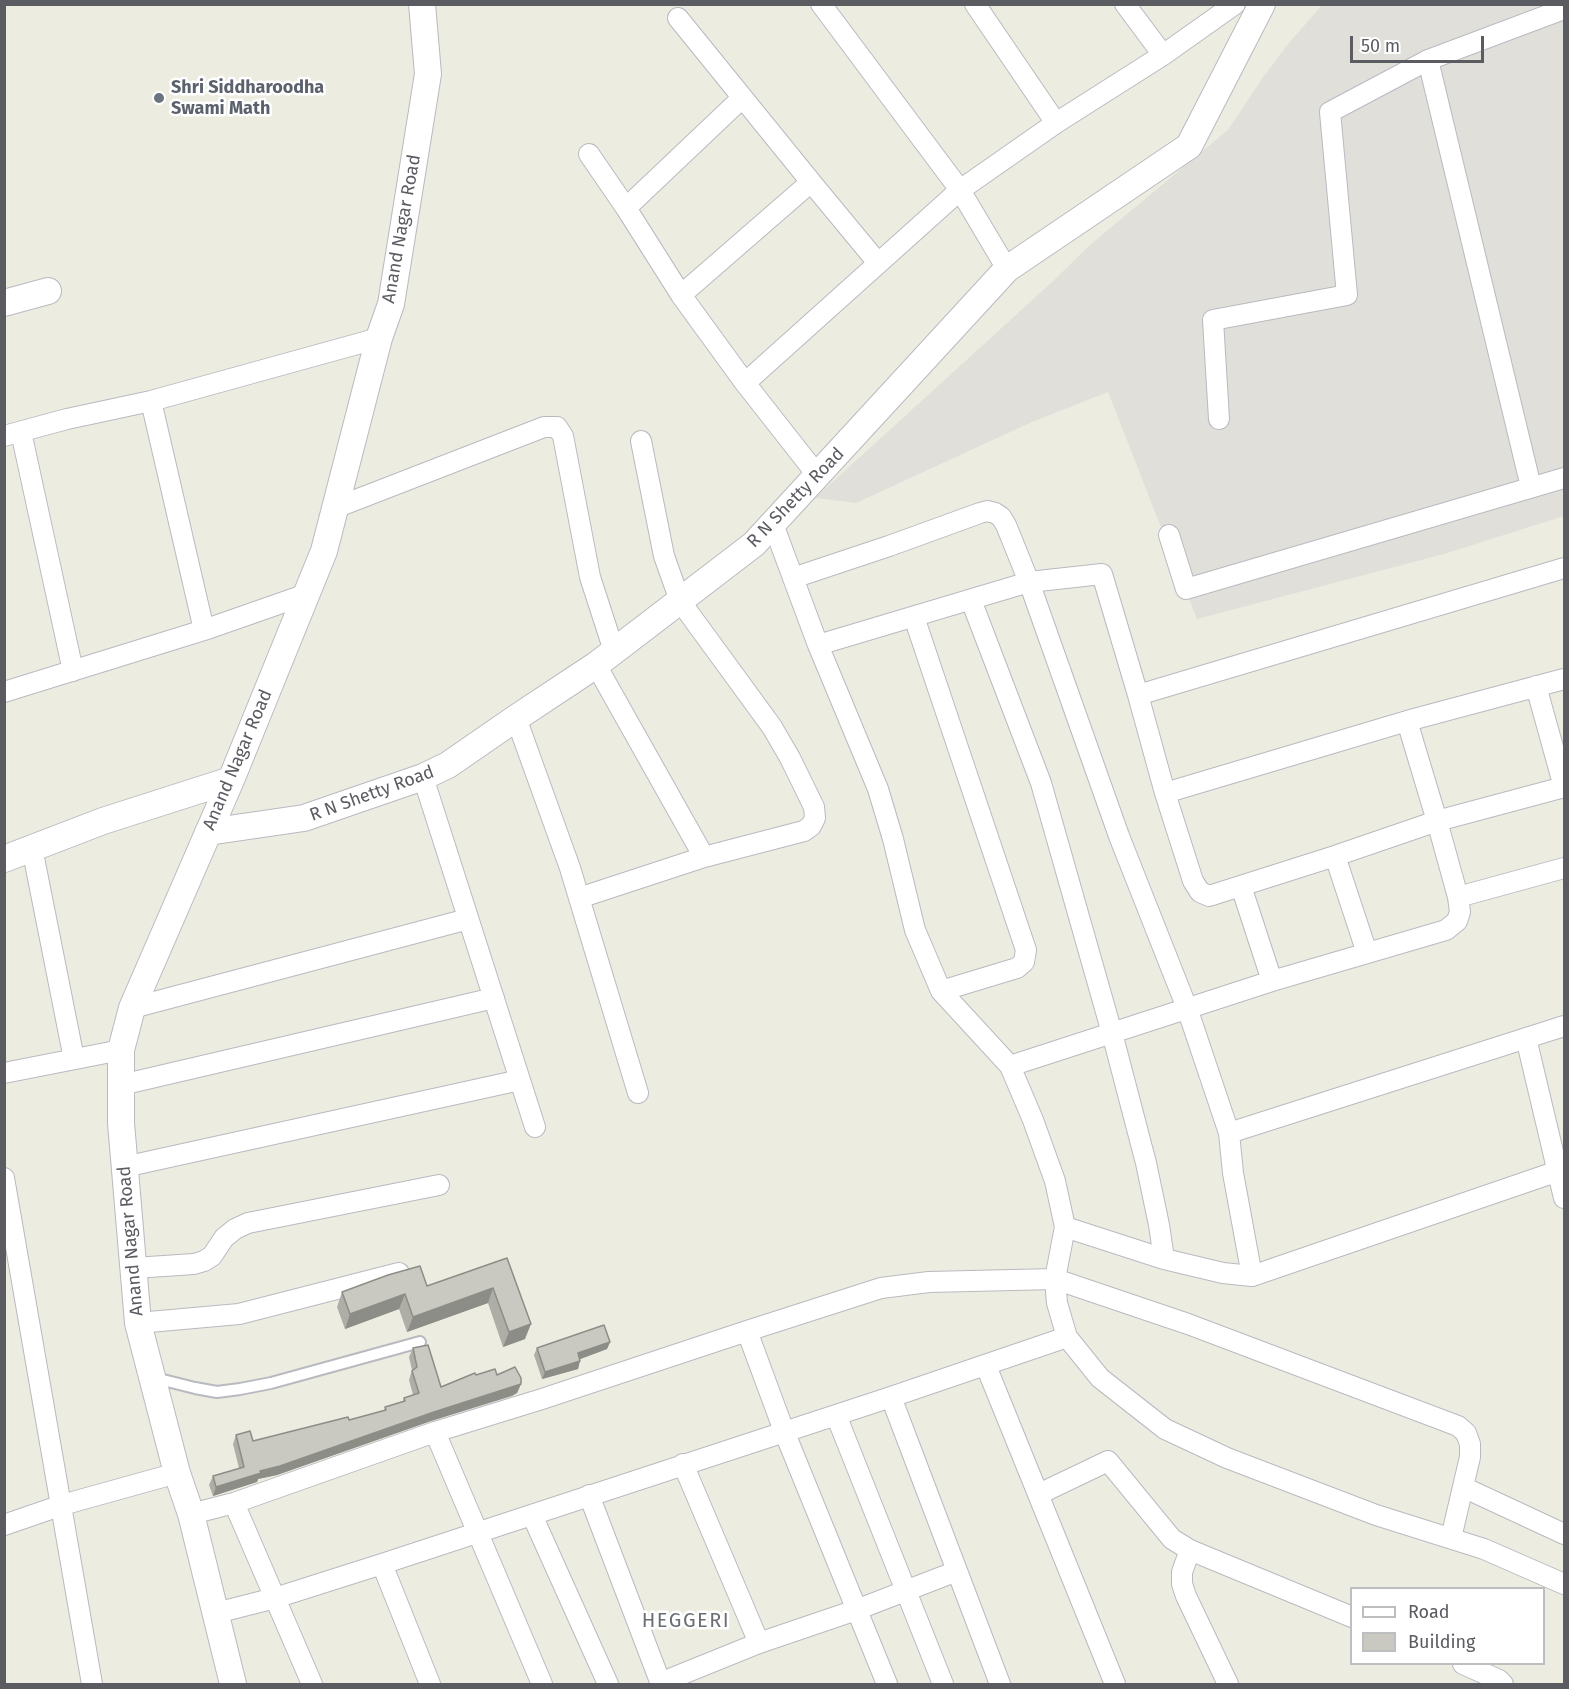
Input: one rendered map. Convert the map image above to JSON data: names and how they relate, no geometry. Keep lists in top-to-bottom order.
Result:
{
  "streets": {
    "street": ["Anand Nagar Road", "R N Shetty Road"]
  },
  "crossings": [
    ["Anand Nagar Road", "R N Shetty Road"]
  ],
  "districts": ["HEGGERI"],
  "places": ["Shri Siddharoodha Swami Math"],
  "legend": ["Road", "Building"],
  "scale_bar": "50 m"
}
